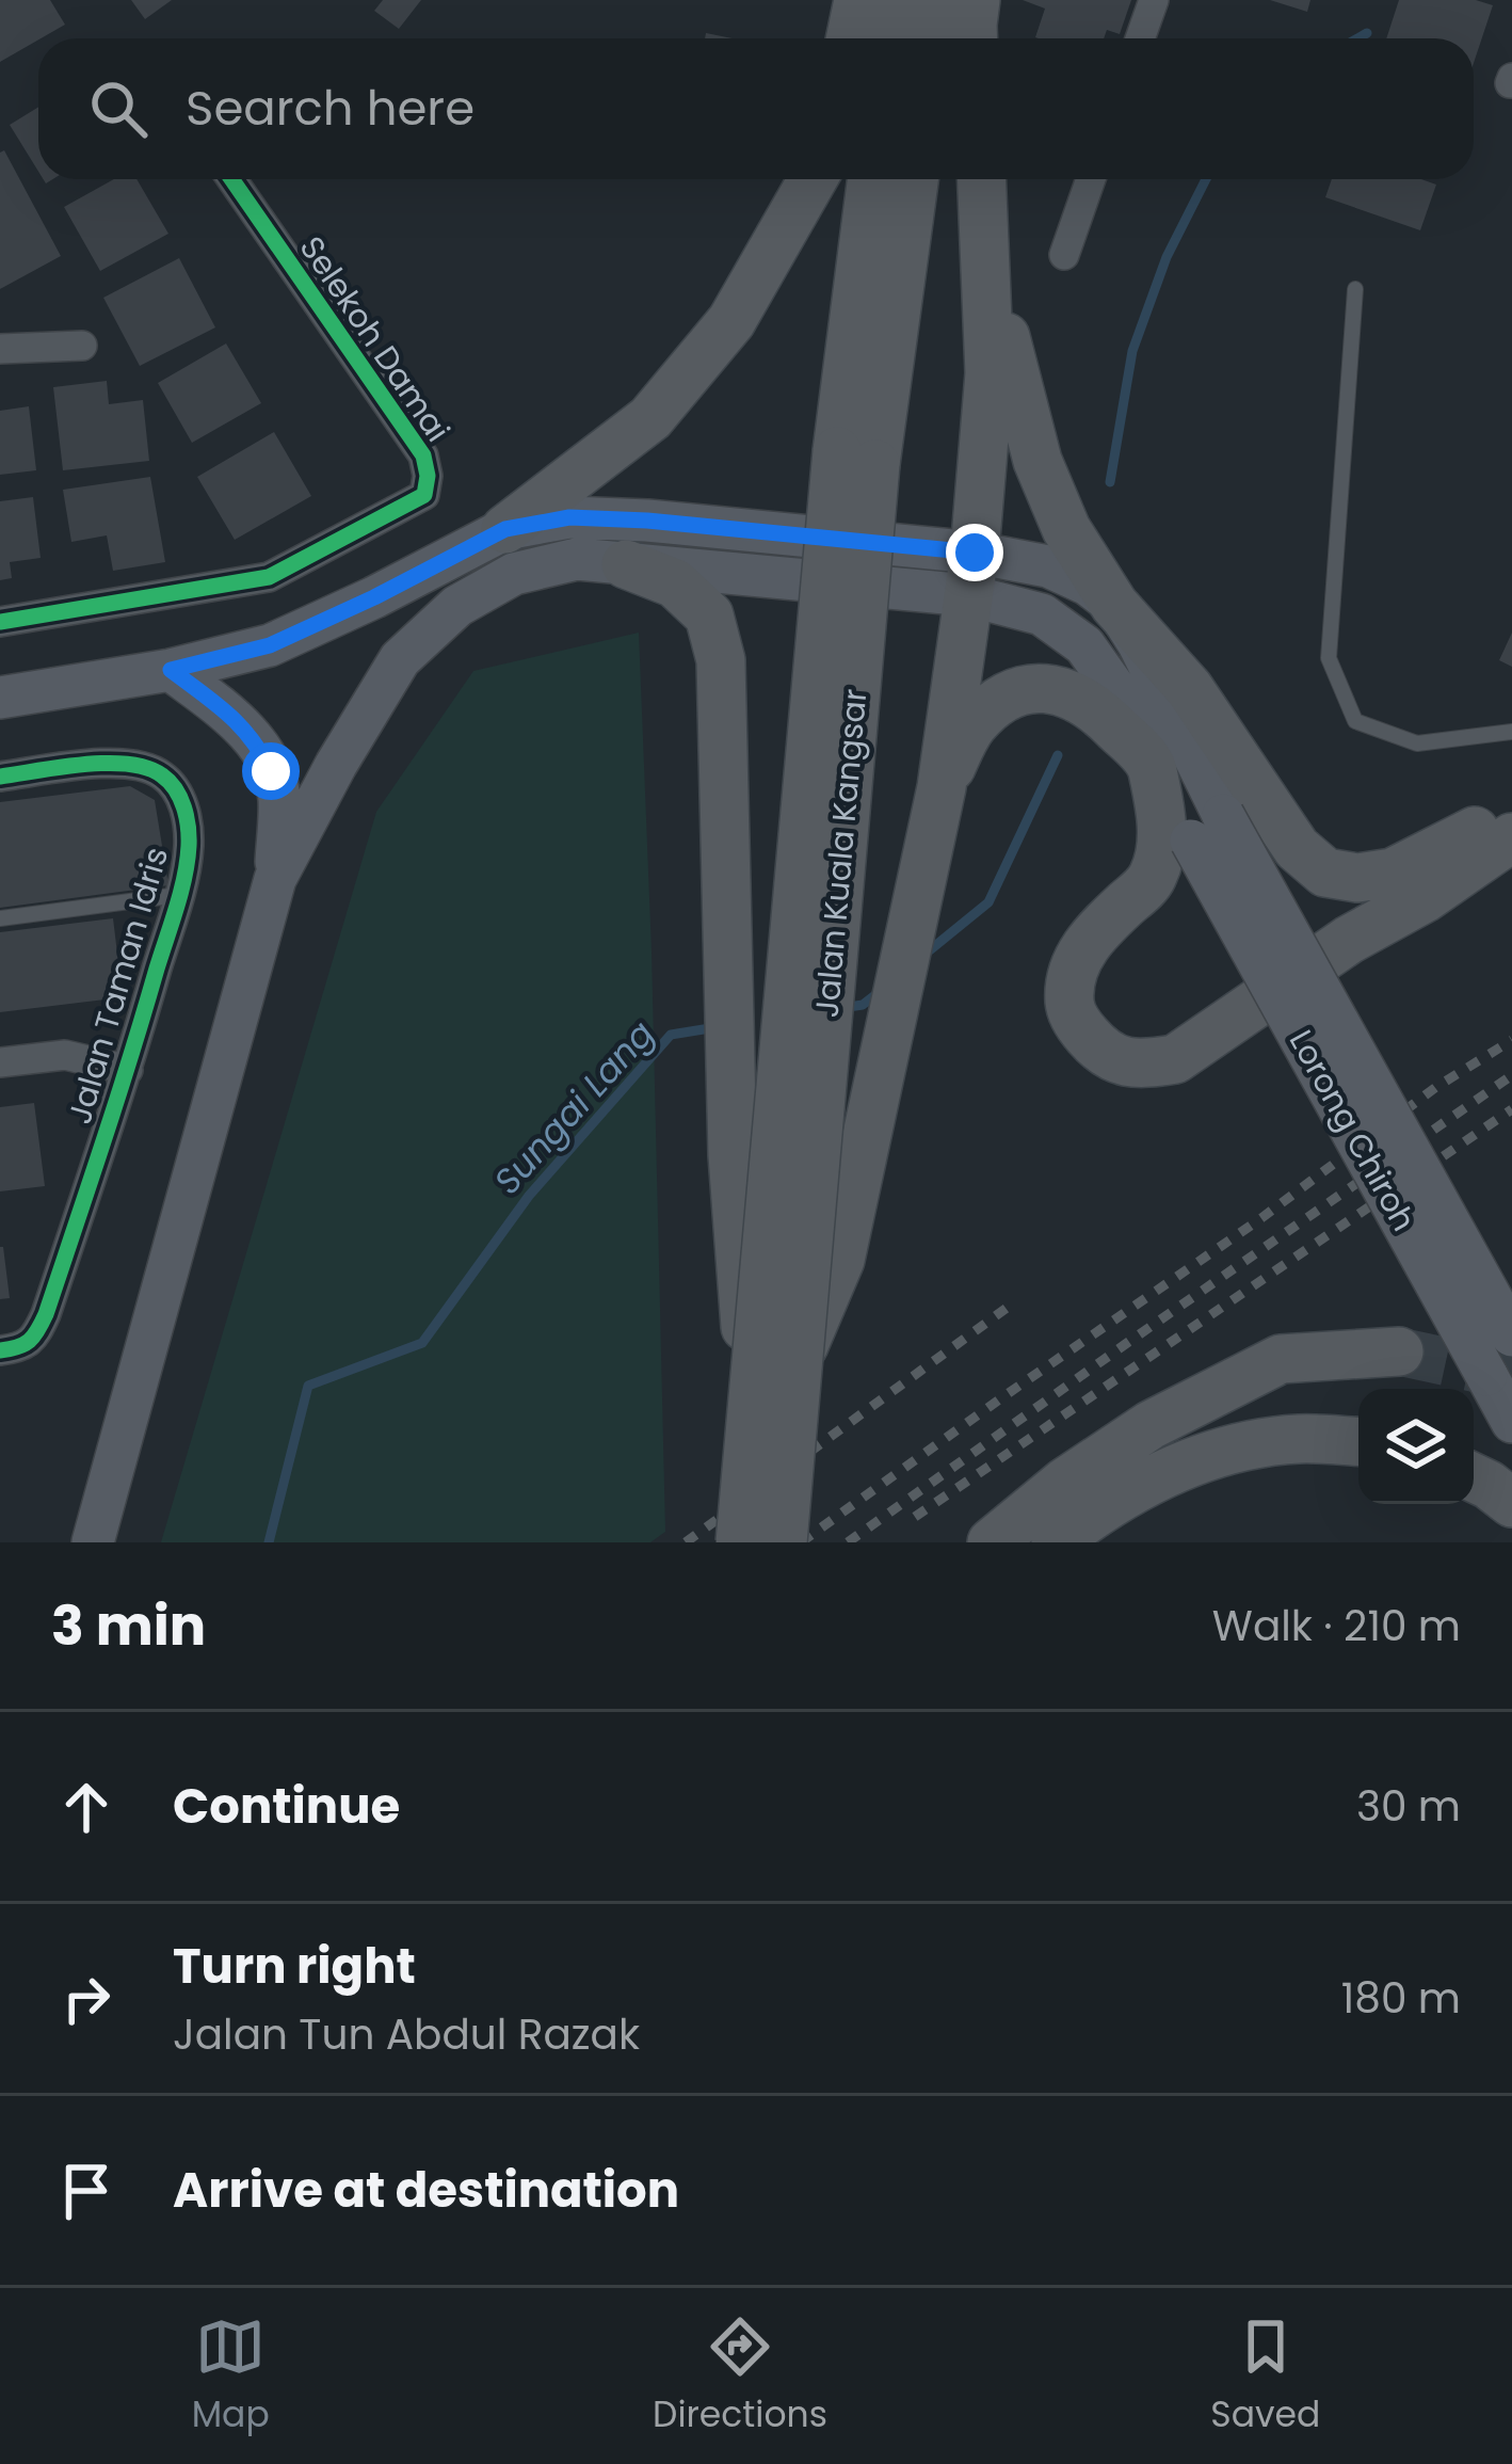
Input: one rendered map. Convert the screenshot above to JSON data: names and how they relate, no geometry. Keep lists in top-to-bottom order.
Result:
{
  "streets": {
    "highway": ["Jalan Kuala Kangsar"],
    "main road": ["Lorong Chiroh"],
    "street": ["Selekoh Damai", "Jalan Taman Idris"]
  },
  "water": ["Sungai Lang"],
  "page": {
    "search": "Search here",
    "heading": ["3 min", "Walk · 210 m"],
    "list": [
      ["Continue", "30 m"],
      ["Turn right", "Jalan Tun Abdul Razak", "180 m"],
      "Arrive at destination"
    ],
    "nav": ["Map", "Directions", "Saved"]
  }
}
